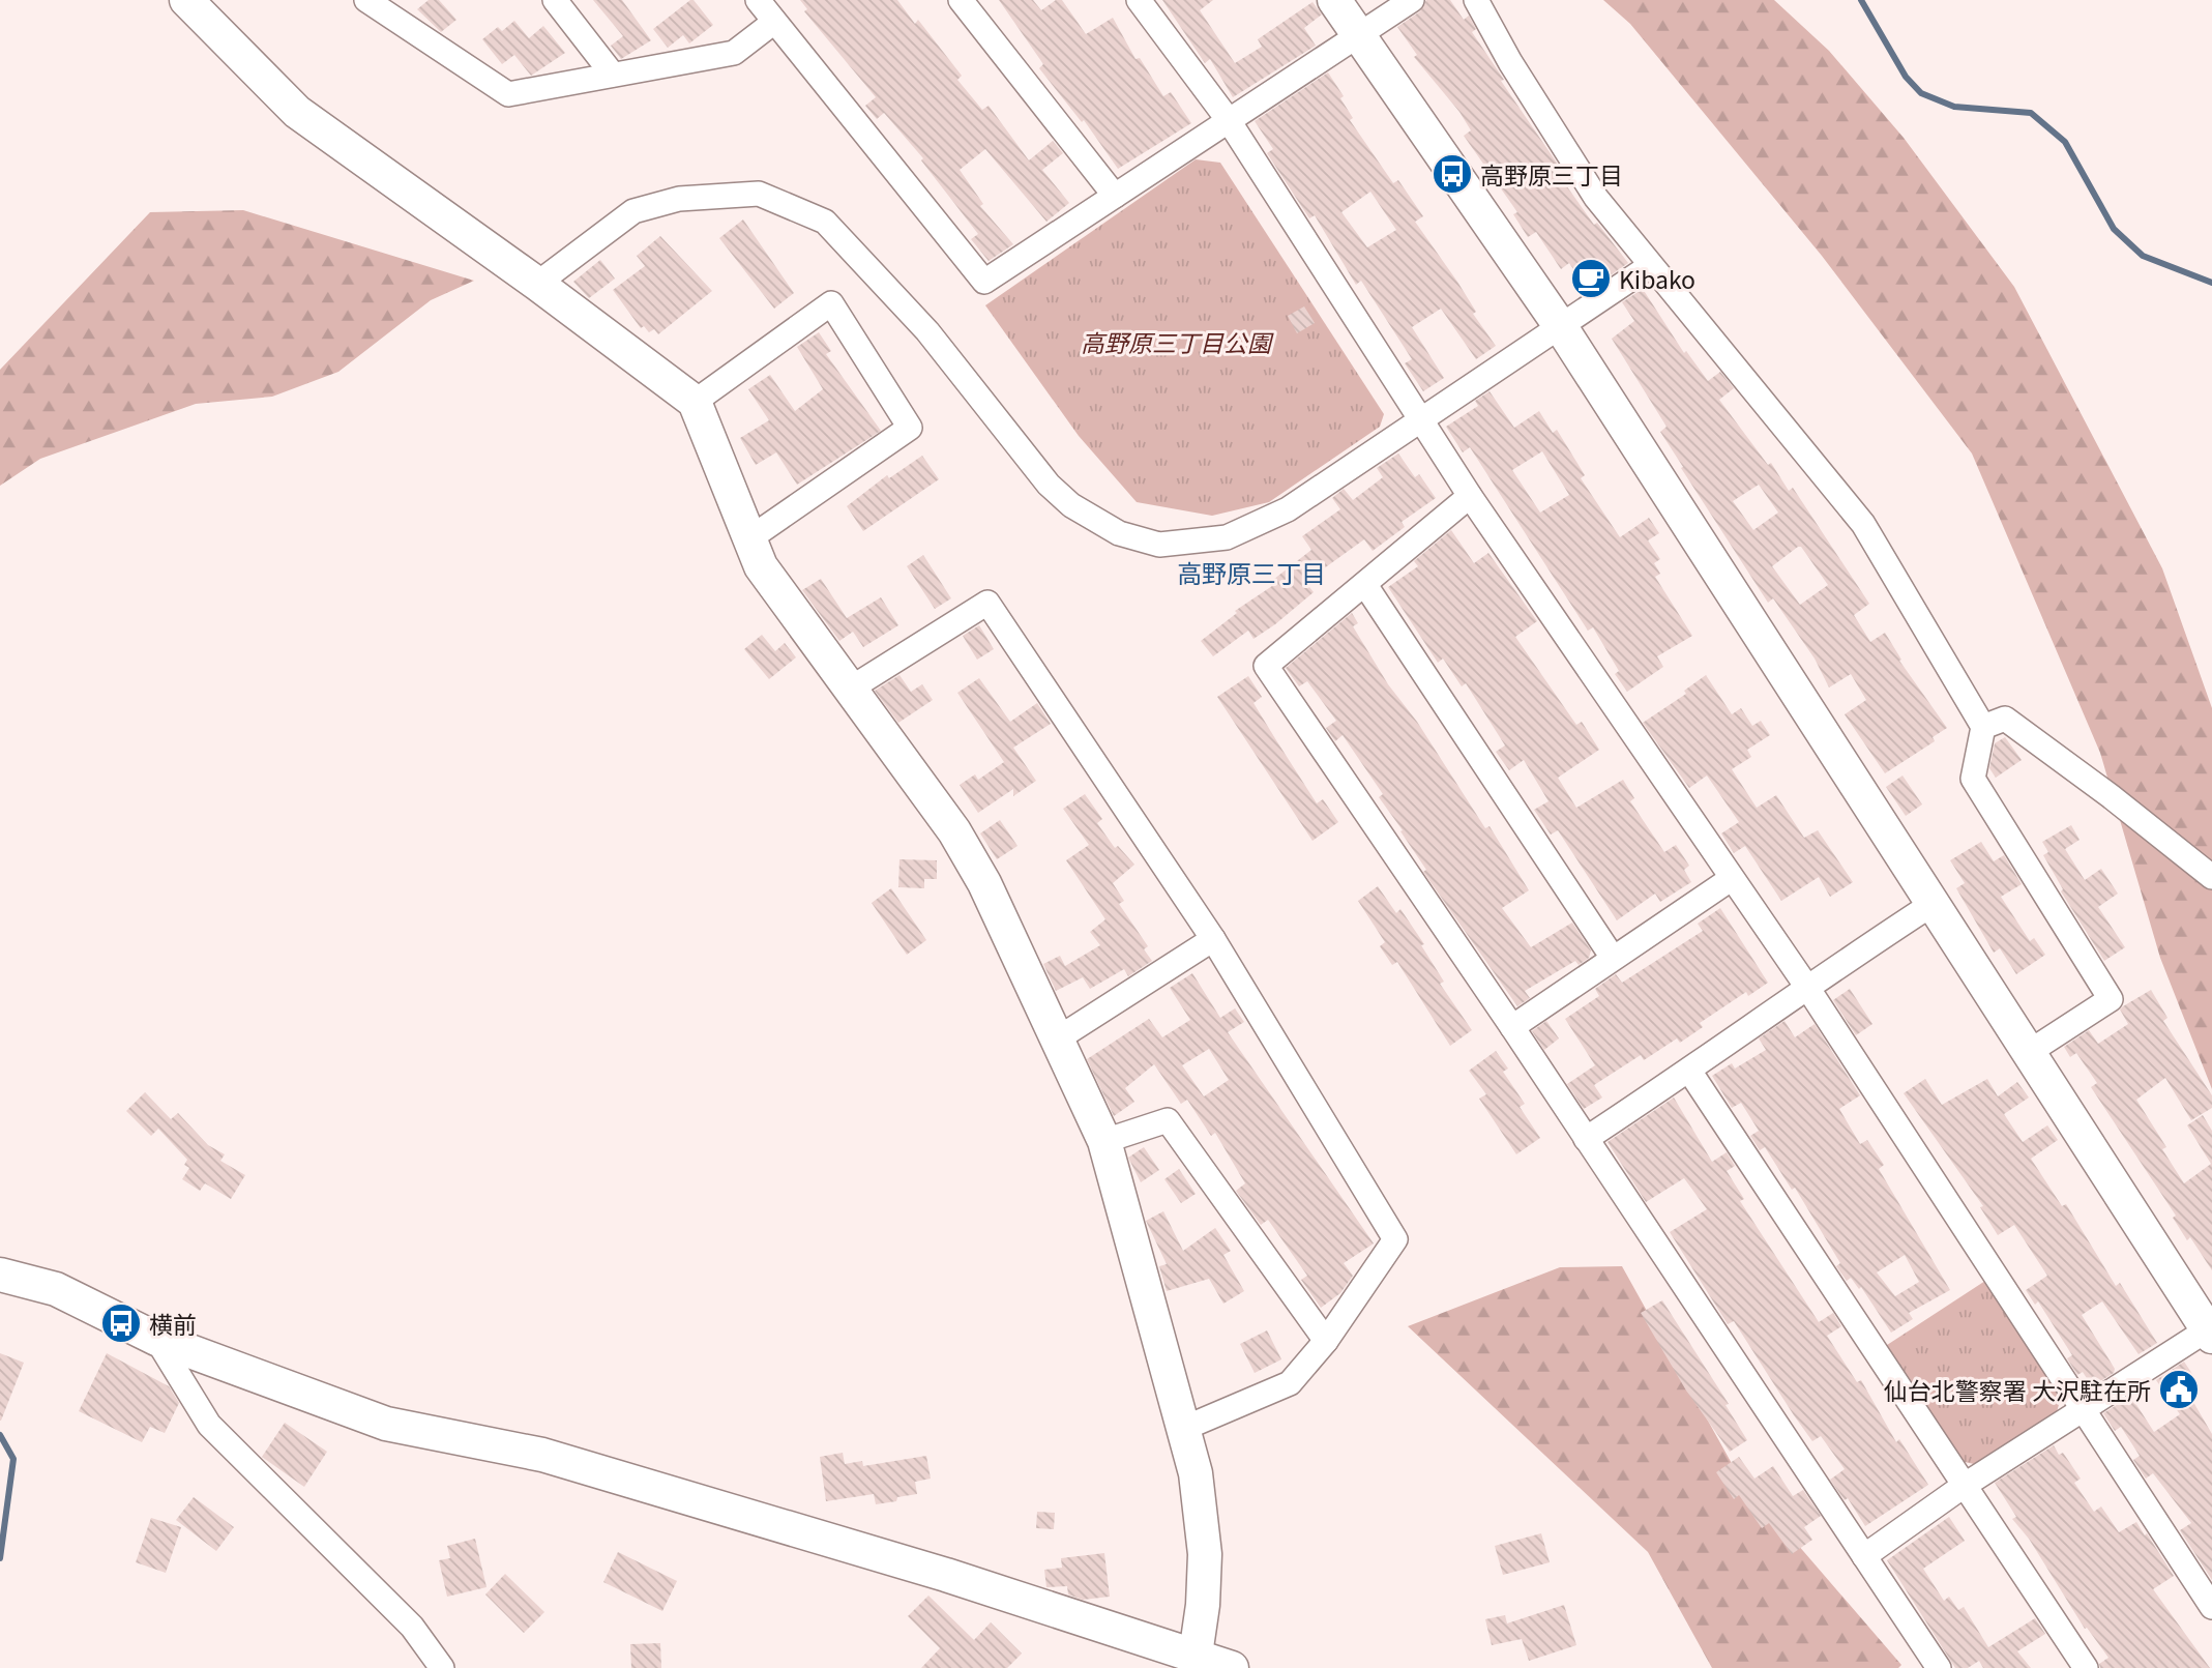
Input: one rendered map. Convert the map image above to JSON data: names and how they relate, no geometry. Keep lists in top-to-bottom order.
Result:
{
  "districts": ["高野原三丁目"],
  "parks": ["高野原三丁目公園"],
  "places": {
    "bus stop": ["高野原三丁目", "横前"],
    "cafe": ["Kibako"],
    "public building": ["仙台北警察署 大沢駐在所"]
  }
}
